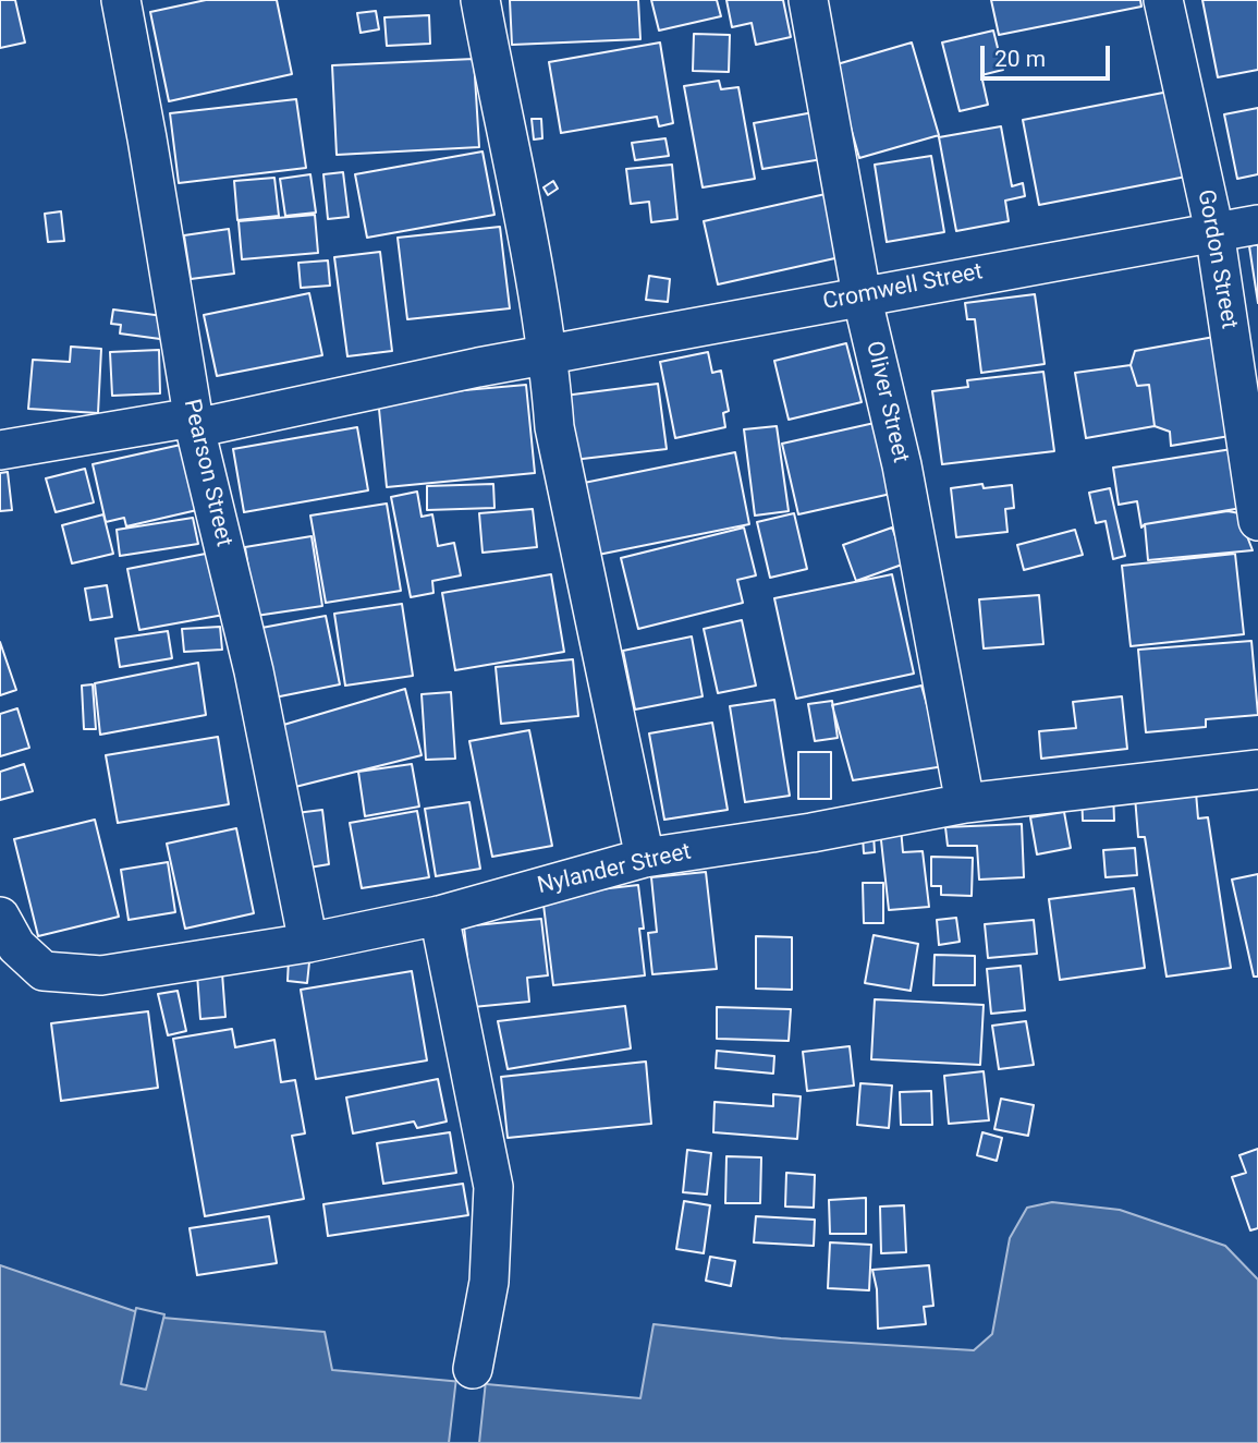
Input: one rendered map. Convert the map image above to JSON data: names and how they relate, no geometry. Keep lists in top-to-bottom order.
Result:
{
  "streets": {
    "street": [
      "Gordon Street",
      "Cromwell Street",
      "Oliver Street",
      "Pearson Street",
      "Nylander Street"
    ]
  },
  "crossings": [
    ["Gordon Street", "Cromwell Street"],
    ["Cromwell Street", "Oliver Street"],
    ["Cromwell Street", "Pearson Street"],
    ["Oliver Street", "Nylander Street"],
    ["Pearson Street", "Nylander Street"]
  ],
  "scale_bar": "20 m"
}
